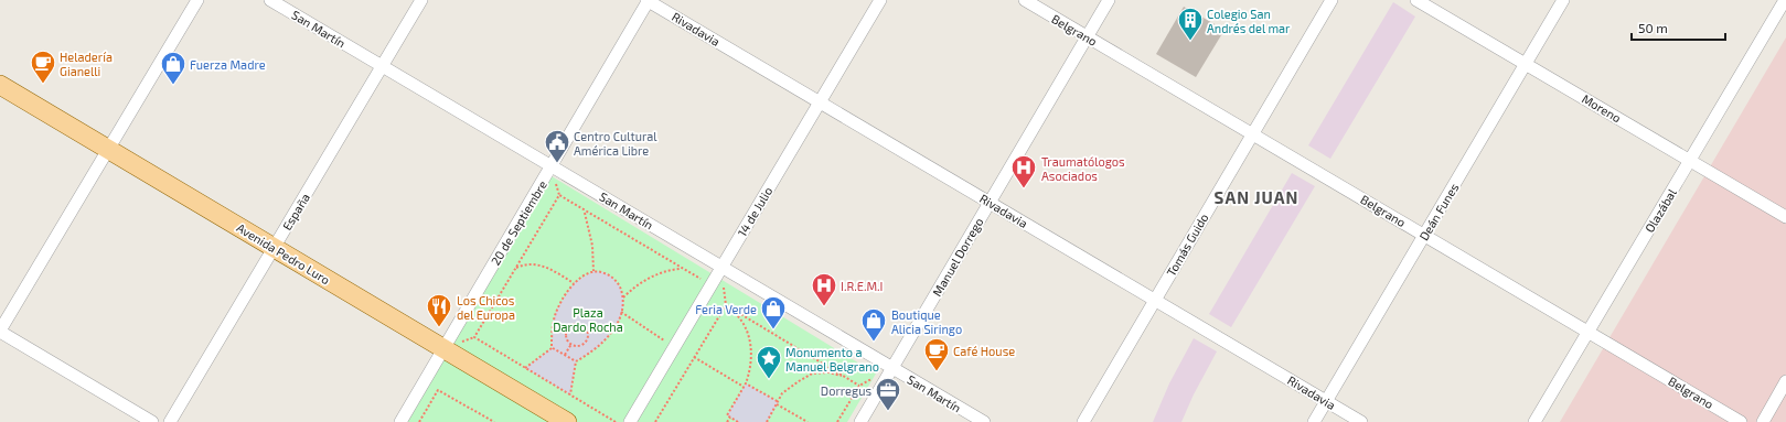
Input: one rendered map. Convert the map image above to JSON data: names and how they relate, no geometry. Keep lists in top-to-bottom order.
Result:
{
  "streets": {
    "main road": ["Avenida Pedro Luro"],
    "street": [
      "San Martín",
      "Rivadavia",
      "Belgrano",
      "Moreno",
      "Olazábal",
      "España",
      "14 de Julio",
      "Deán Funes",
      "20 de Septiembre",
      "Tomás Guido",
      "Manuel Dorrego"
    ]
  },
  "crossings": [
    ["San Martín", "España"],
    ["San Martín", "14 de Julio"],
    ["San Martín", "20 de Septiembre"],
    ["San Martín", "Manuel Dorrego"],
    ["Rivadavia", "14 de Julio"],
    ["Rivadavia", "Deán Funes"],
    ["Rivadavia", "20 de Septiembre"],
    ["Rivadavia", "Tomás Guido"],
    ["Rivadavia", "Manuel Dorrego"],
    ["Belgrano", "Olazábal"],
    ["Belgrano", "Deán Funes"],
    ["Belgrano", "Tomás Guido"],
    ["Belgrano", "Manuel Dorrego"],
    ["Moreno", "Olazábal"],
    ["Moreno", "Deán Funes"],
    ["España", "Avenida Pedro Luro"],
    ["20 de Septiembre", "Avenida Pedro Luro"]
  ],
  "districts": ["SAN JUAN"],
  "parks": ["Plaza Dardo Rocha"],
  "places": {
    "building": ["Colegio San Andrés del mar"],
    "cafe": ["Heladería Gianelli", "Café House"],
    "shop": ["Fuerza Madre", "Feria Verde", "Boutique Alicia Siringo"],
    "public building": ["Centro Cultural América Libre"],
    "hospital": ["Traumatólogos Asociados", "I.R.E.M.I"],
    "restaurant": ["Los Chicos del Europa"],
    "place": ["Monumento a Manuel Belgrano"],
    "office": ["Dorregus"]
  },
  "scale_bar": "50 m"
}
